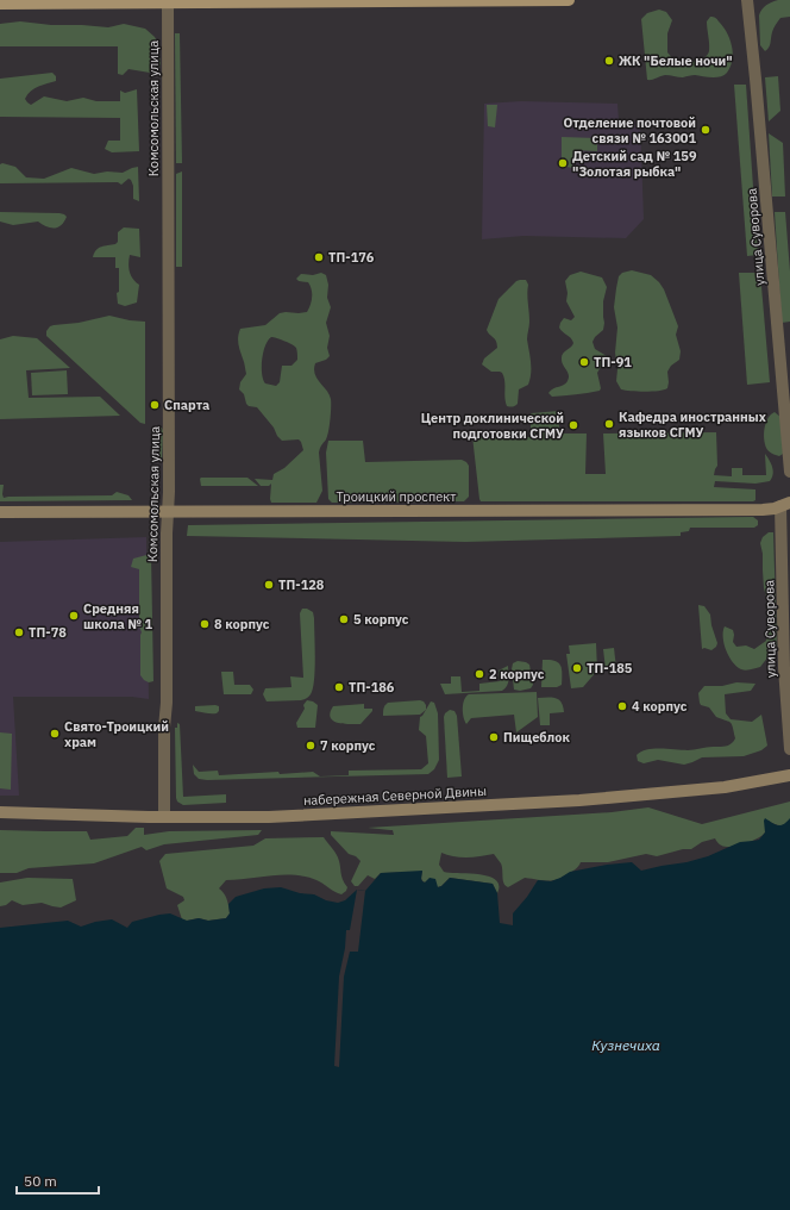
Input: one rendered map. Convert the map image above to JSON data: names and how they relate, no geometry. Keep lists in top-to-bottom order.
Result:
{
  "streets": {
    "street": [
      "Комсомольская улица",
      "улица Суворова",
      "Троицкий проспект",
      "набережная Северной Двины"
    ]
  },
  "crossings": [
    ["Комсомольская улица", "Троицкий проспект"],
    ["Комсомольская улица", "набережная Северной Двины"],
    ["улица Суворова", "Троицкий проспект"]
  ],
  "water": ["Кузнечиха"],
  "places": [
    "ЖК \"Белые ночи\"",
    "Отделение почтовой связи № 163001",
    "Детский сад № 159 \"Золотая рыбка\"",
    "ТП-176",
    "ТП-91",
    "Спарта",
    "Кафедра иностранных языков СГМУ",
    "Центр доклинической подготовки СГМУ",
    "ТП-128",
    "Средняя школа № 1",
    "5 корпус",
    "8 корпус",
    "ТП-78",
    "ТП-185",
    "2 корпус",
    "ТП-186",
    "4 корпус",
    "Свято-Троицкий храм",
    "Пищеблок",
    "7 корпус"
  ],
  "scale_bar": "50 m"
}
